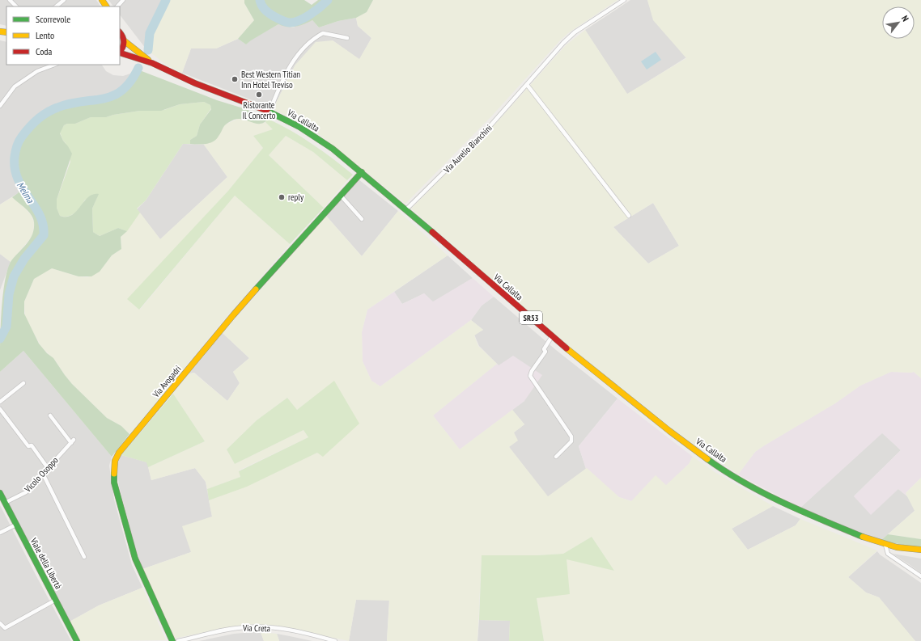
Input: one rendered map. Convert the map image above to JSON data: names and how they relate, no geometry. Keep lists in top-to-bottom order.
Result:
{
  "streets": {
    "main road": [
      "Via Callalta",
      "SR53",
      "Via Avogadri",
      "Viale della Libertà"
    ],
    "street": ["Via Aurelio Bianchini", "Vicolo Osoppo", "Via Creta"]
  },
  "crossings": [
    ["Via Callalta", "Via Aurelio Bianchini"],
    ["Via Callalta", "Via Avogadri"],
    ["Vicolo Osoppo", "Viale della Libertà"]
  ],
  "water": ["Melma"],
  "places": ["Best Western Titian Inn Hotel Treviso", "Ristorante Il Concerto", "reply"],
  "legend": ["Scorrevole", "Lento", "Coda"],
  "north": "top right"
}
